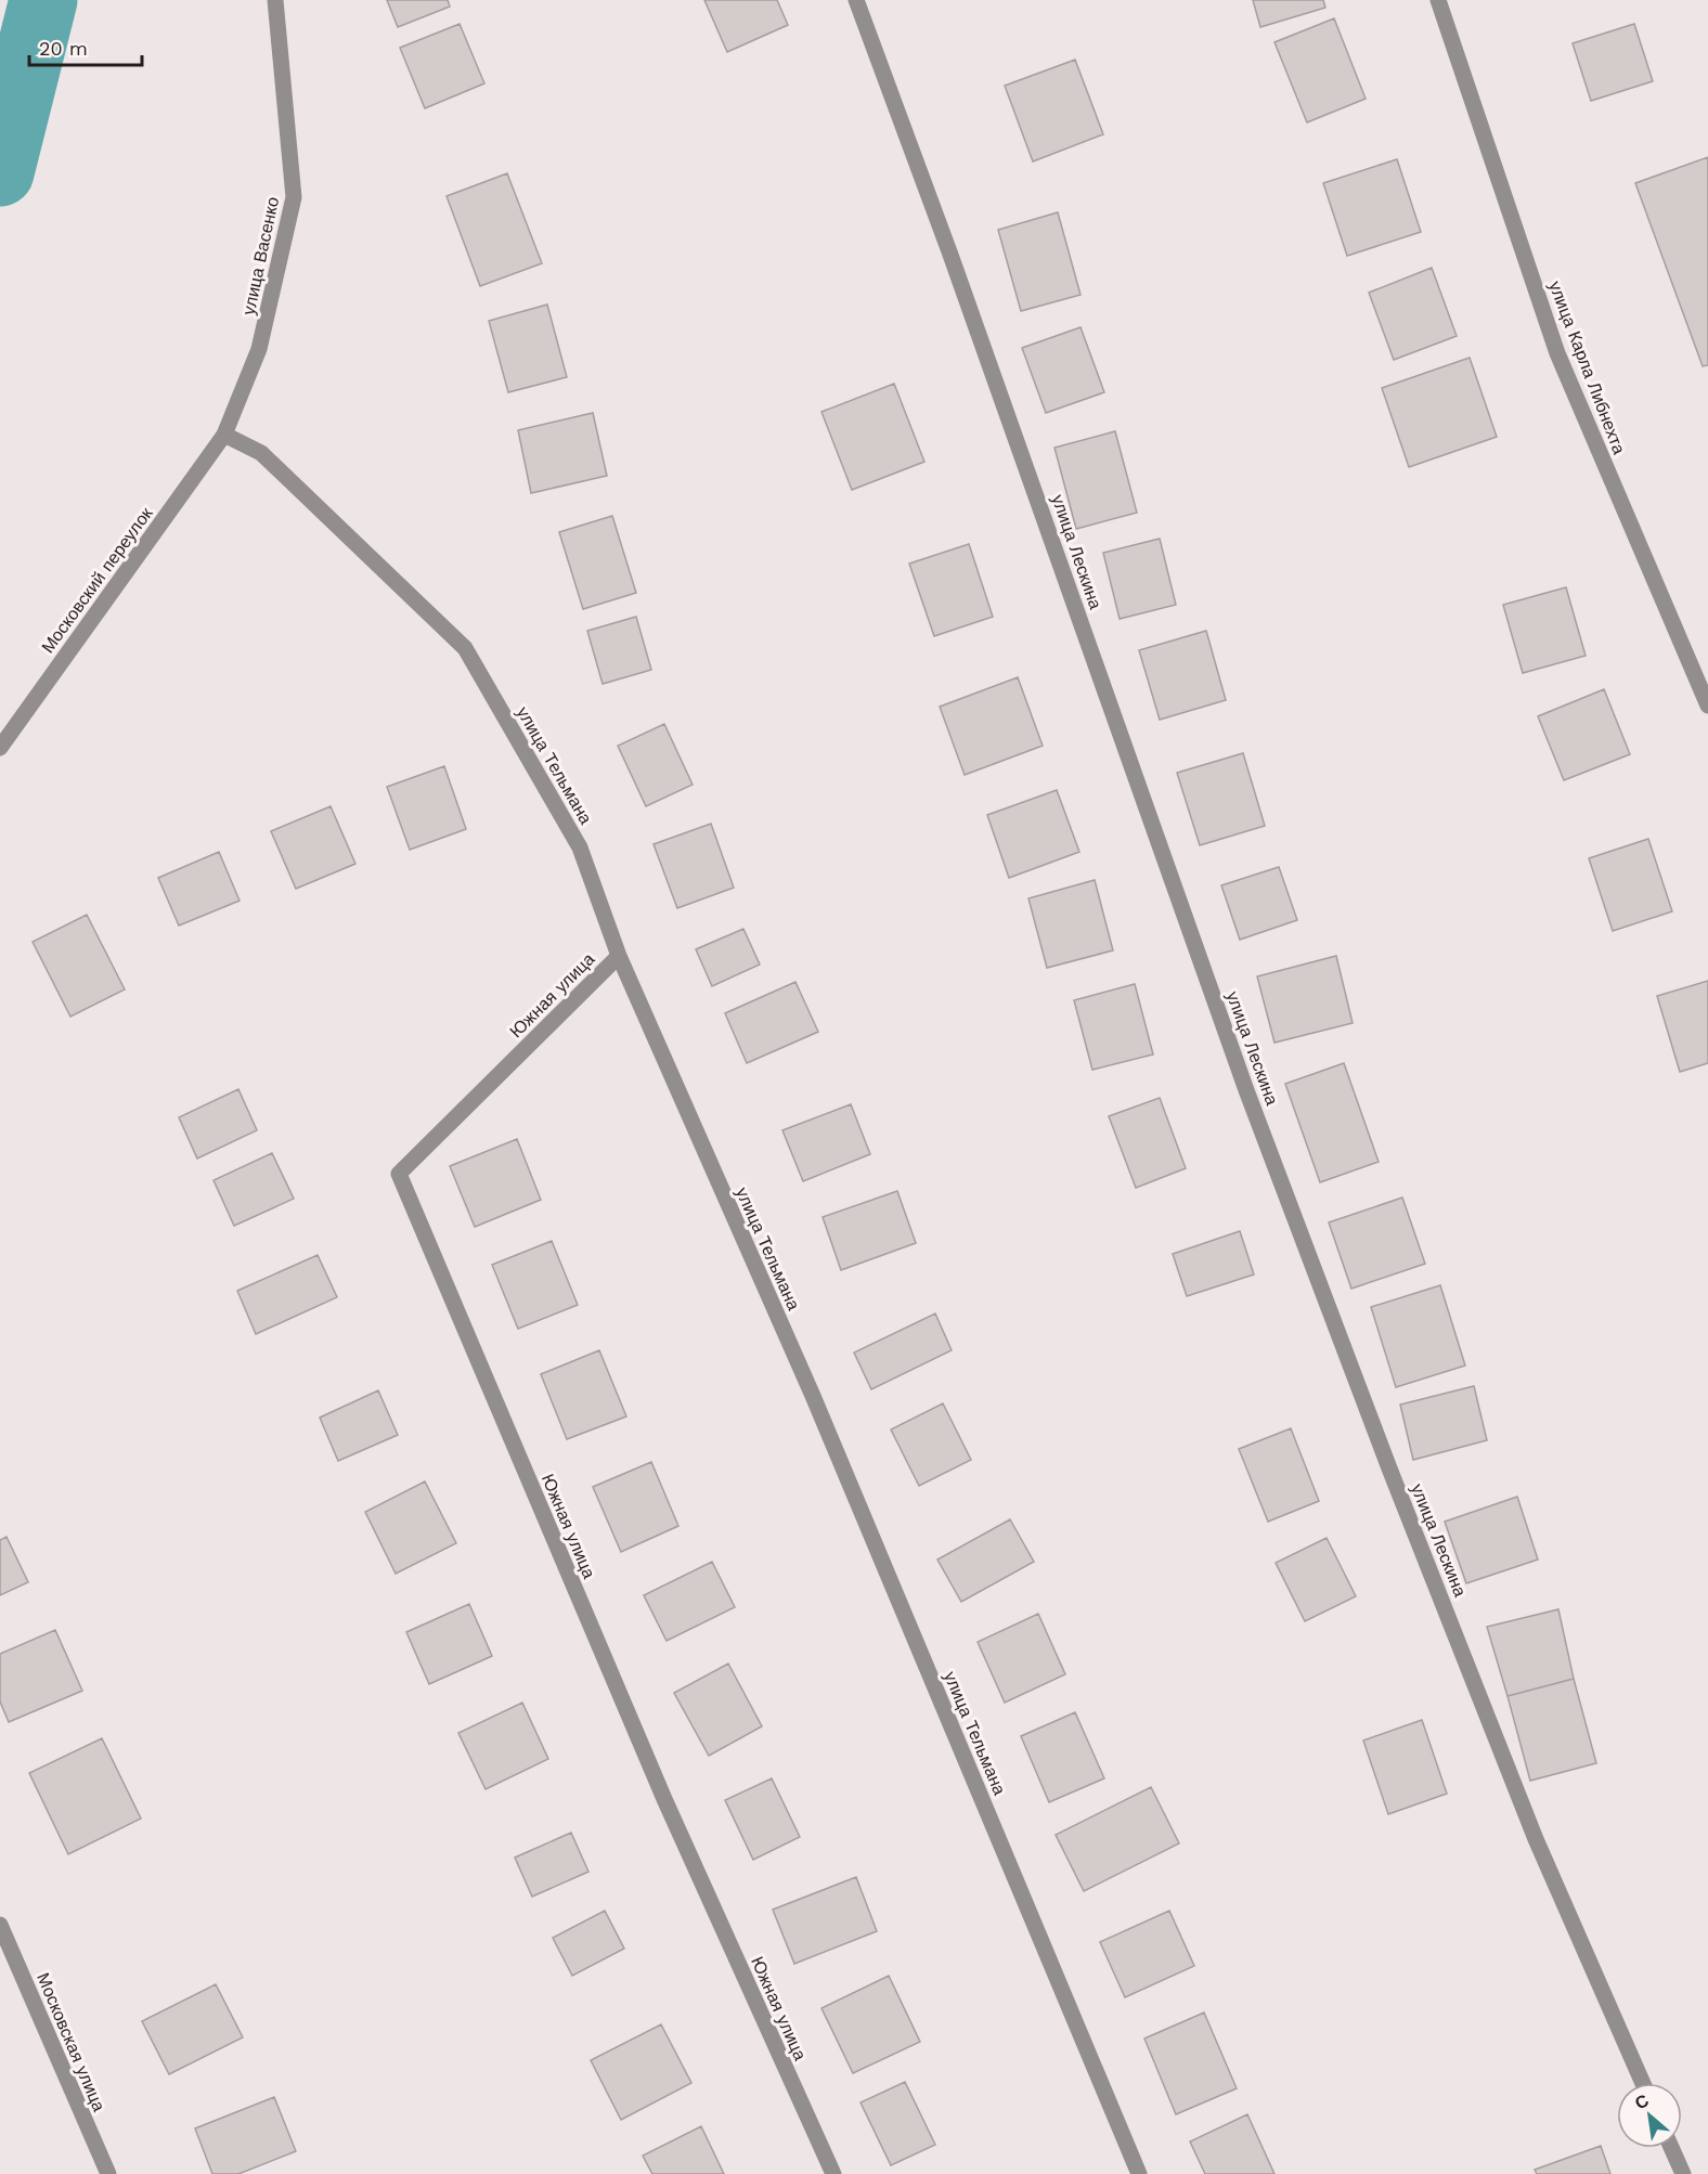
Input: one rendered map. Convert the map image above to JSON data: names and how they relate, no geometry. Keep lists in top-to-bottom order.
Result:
{
  "streets": {
    "street": [
      "улица Васенко",
      "улица Карла Либнехта",
      "улица Лескина",
      "Московский переулок",
      "улица Тельмана",
      "Южная улица",
      "Московская улица"
    ]
  },
  "crossings": [
    ["улица Васенко", "Московский переулок"],
    ["улица Васенко", "улица Тельмана"],
    ["Московский переулок", "улица Тельмана"],
    ["улица Тельмана", "Южная улица"]
  ],
  "scale_bar": "20 m",
  "north": "top left"
}
